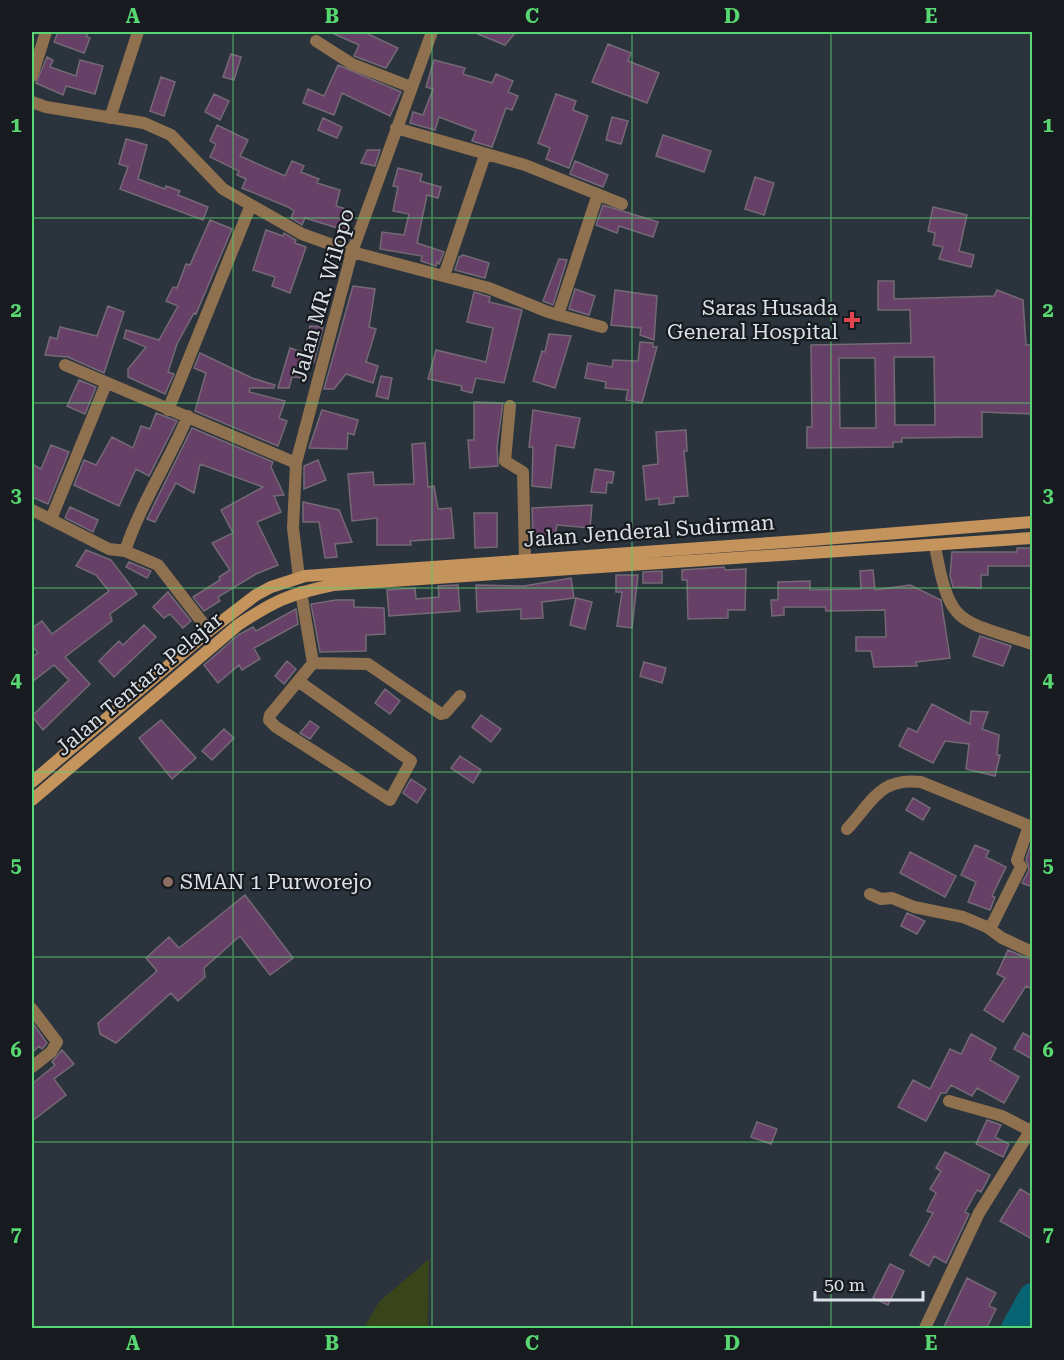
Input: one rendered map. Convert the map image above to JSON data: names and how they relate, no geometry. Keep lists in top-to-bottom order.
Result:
{
  "streets": {
    "main road": ["Jalan Jenderal Sudirman", "Jalan Tentara Pelajar"],
    "street": ["Jalan MR. Wilopo"]
  },
  "crossings": [
    ["Jalan MR. Wilopo", "Jalan Jenderal Sudirman"],
    ["Jalan Jenderal Sudirman", "Jalan Tentara Pelajar"]
  ],
  "places": {
    "health": ["Saras Husada General Hospital"],
    "other": ["SMAN 1 Purworejo"]
  },
  "scale_bar": "50 m",
  "grid": {
    "columns": [
      "A",
      "B",
      "C",
      "D",
      "E"
    ],
    "rows": [
      "1",
      "2",
      "3",
      "4",
      "5",
      "6",
      "7"
    ]
  }
}
